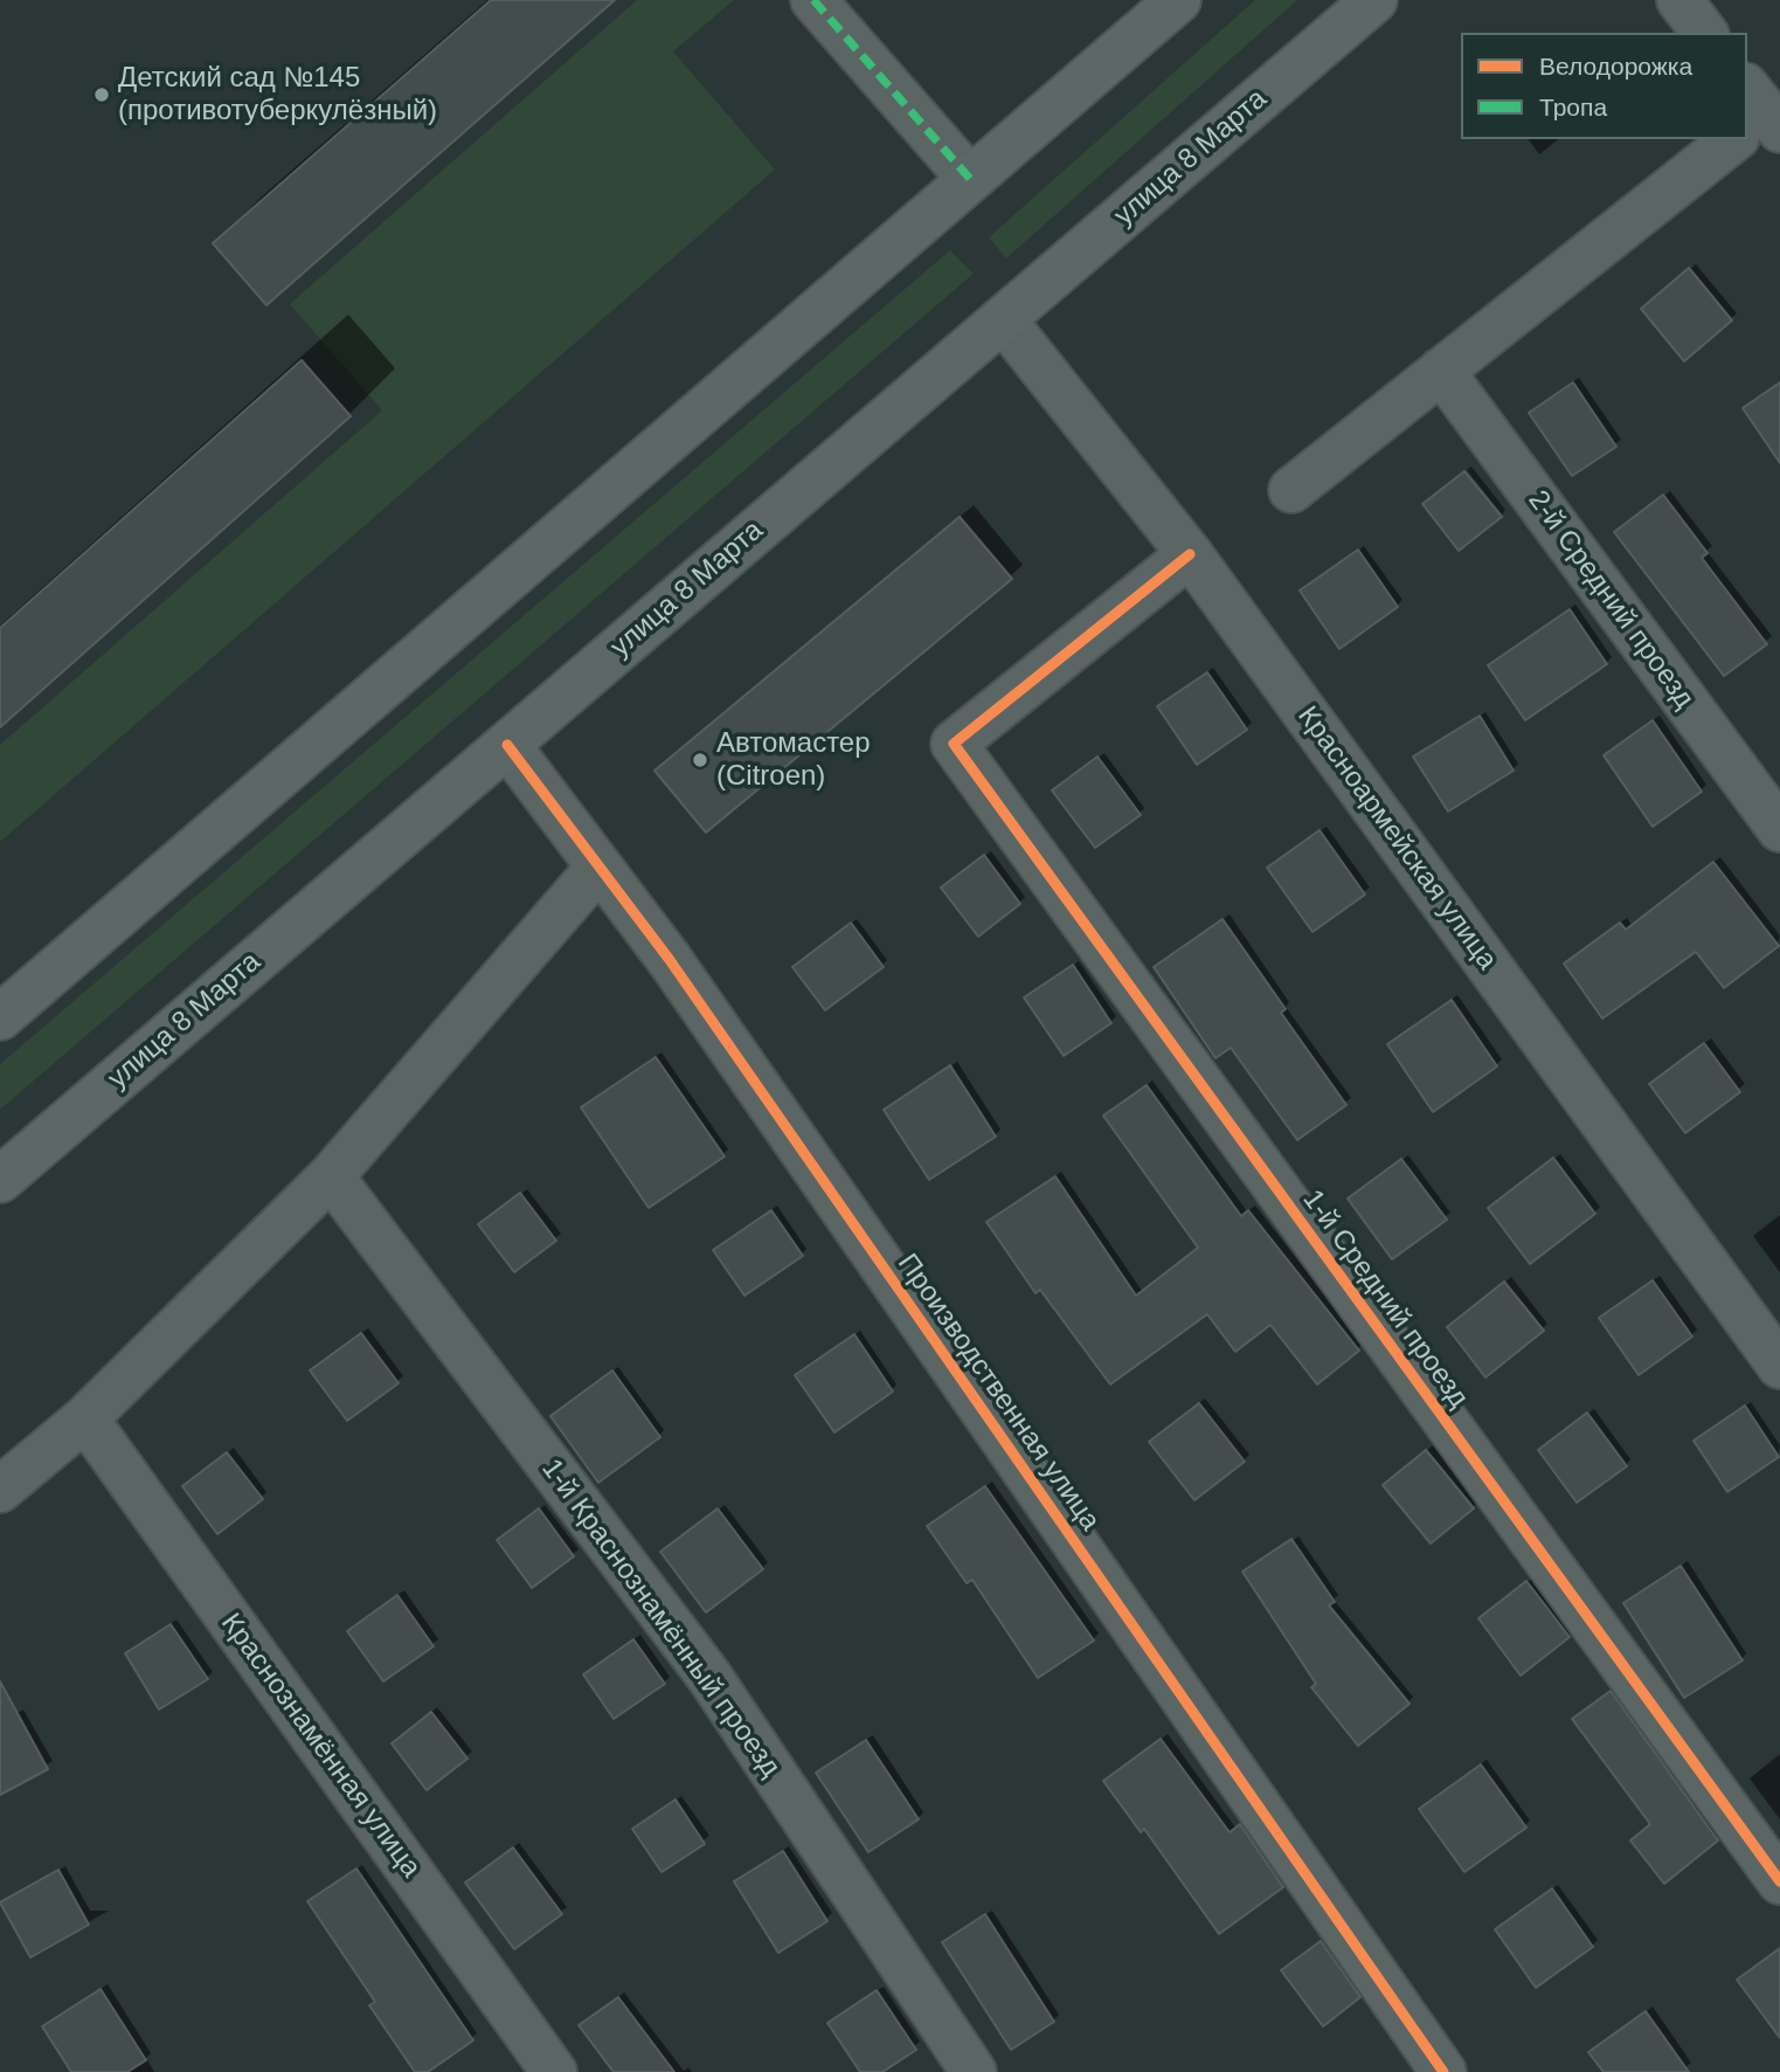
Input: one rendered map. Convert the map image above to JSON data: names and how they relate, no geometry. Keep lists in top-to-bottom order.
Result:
{
  "streets": {
    "main road": ["улица 8 Марта"],
    "street": [
      "2-й Средний проезд",
      "Красноармейская улица",
      "1-й Средний проезд",
      "Производственная улица",
      "1-й Краснознамённый проезд",
      "Краснознамённая улица"
    ]
  },
  "crossings": [
    ["улица 8 Марта", "Красноармейская улица"],
    ["улица 8 Марта", "Производственная улица"],
    ["Красноармейская улица", "1-й Средний проезд"]
  ],
  "places": ["Детский сад №145 (противотуберкулёзный)", "Автомастер (Citroen)"],
  "legend": ["Велодорожка", "Тропа"]
}
